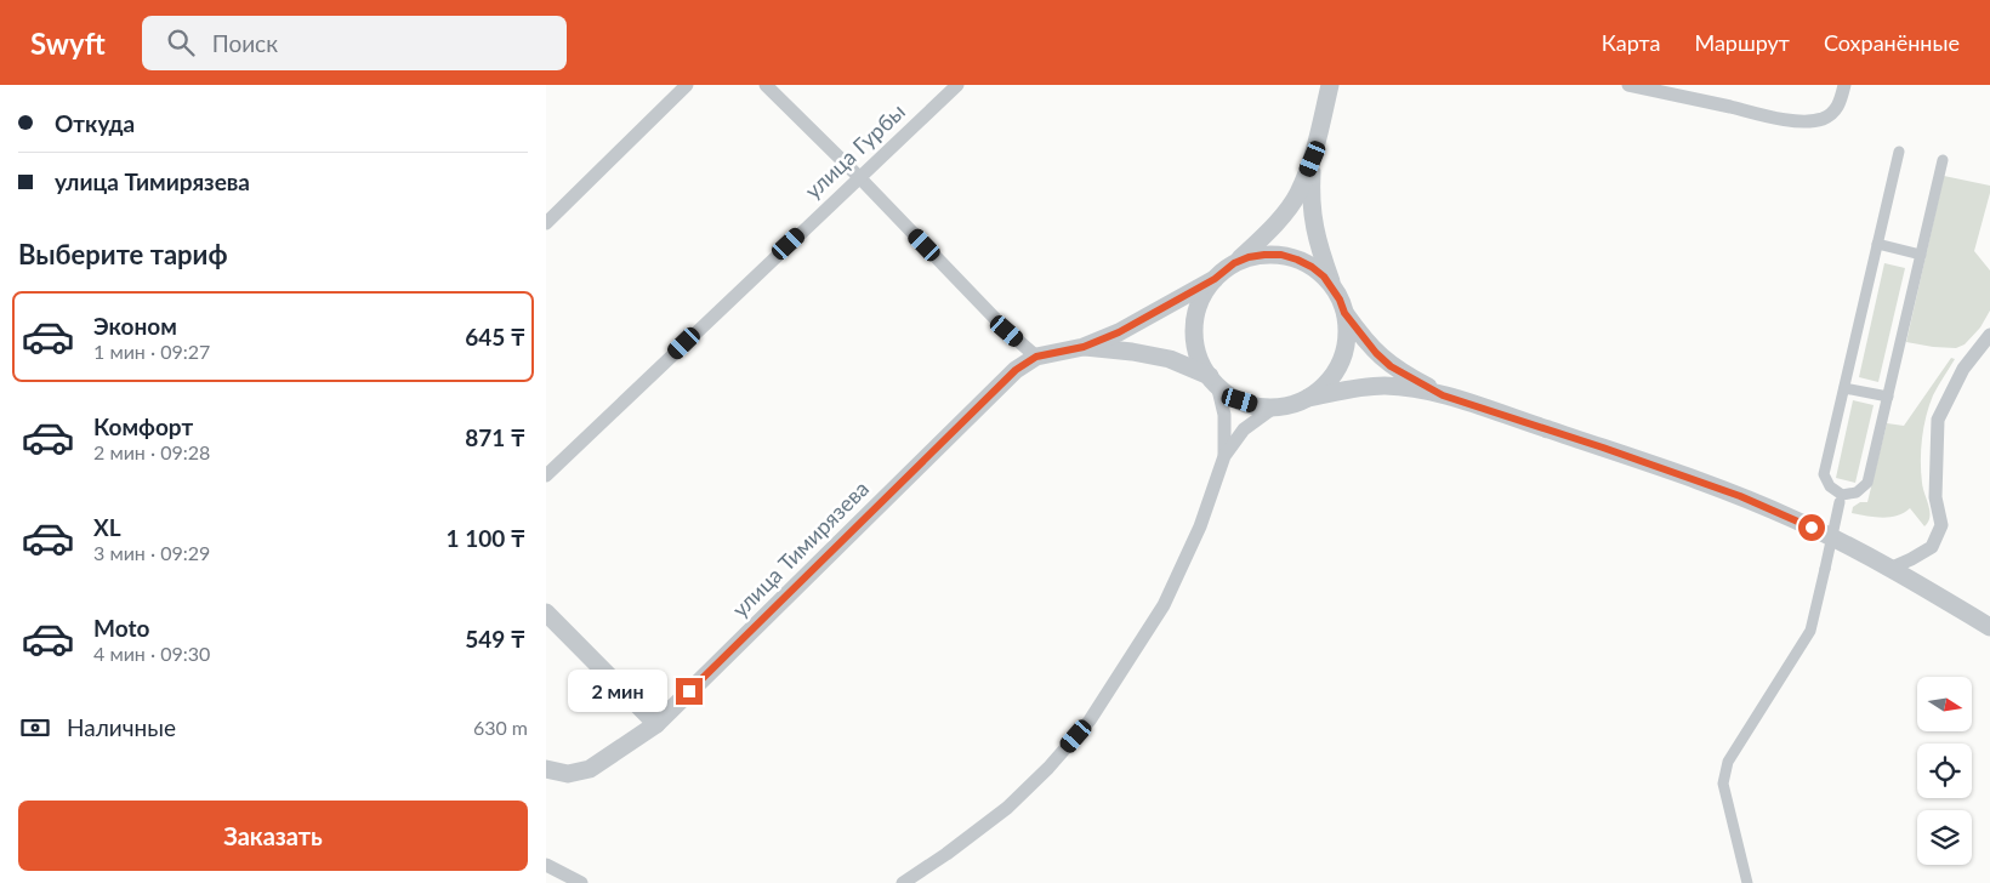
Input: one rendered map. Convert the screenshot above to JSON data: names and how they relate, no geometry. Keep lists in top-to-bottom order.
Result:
{
  "streets": {
    "street": ["улица Гурбы", "улица Тимирязева"]
  },
  "north": "right",
  "page": {
    "header": "Swyft",
    "search": "Поиск",
    "nav": ["Карта", "Маршрут", "Сохранённые"],
    "banner": ["Откуда", "улица Тимирязева"],
    "heading": "Выберите тариф",
    "list": [
      {
        "name": "Эконом",
        "note": "1 мин · 09:27",
        "value": "645 ₸"
      },
      {
        "name": "Комфорт",
        "note": "2 мин · 09:28",
        "value": "871 ₸"
      },
      {
        "name": "XL",
        "note": "3 мин · 09:29",
        "value": "1 100 ₸"
      },
      {
        "name": "Moto",
        "note": "4 мин · 09:30",
        "value": "549 ₸"
      }
    ],
    "bubble": "2 мин",
    "pay": ["Наличные", "630 m"],
    "buttons": "Заказать"
  }
}
